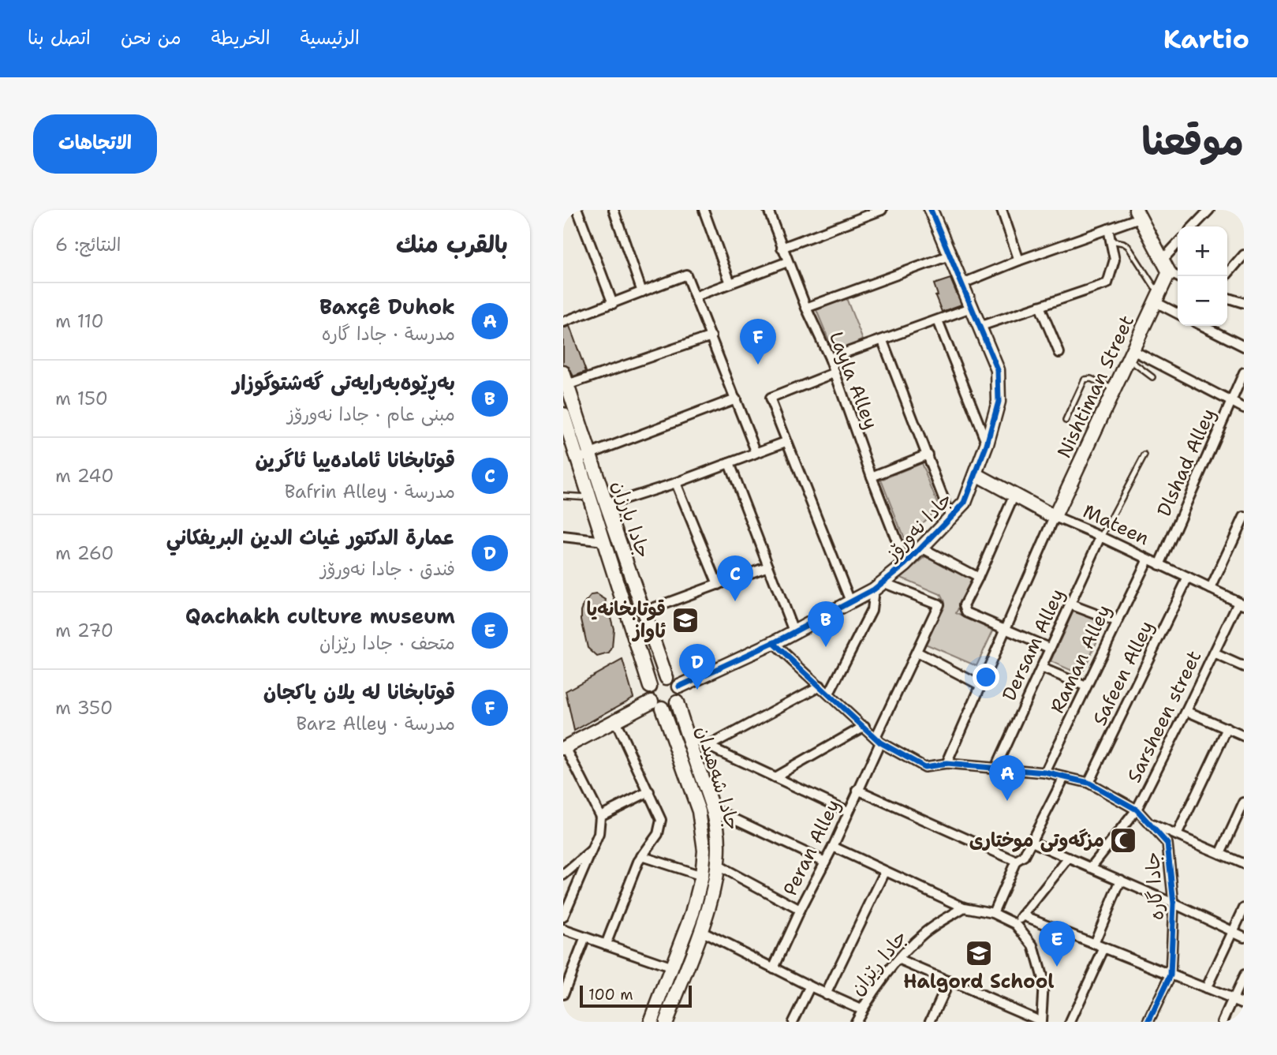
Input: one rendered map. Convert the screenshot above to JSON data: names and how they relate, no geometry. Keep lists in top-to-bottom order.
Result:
{
  "streets": {
    "main road": [
      "Nishtiman Street",
      "جادا بارزان",
      "Mateen",
      "جادا نەورۆز",
      "جادا شەهیدان"
    ],
    "street": [
      "Layla Alley",
      "Dlshad Alley",
      "Dersam Alley",
      "Raman Alley",
      "Safeen Alley",
      "Sarsheen street",
      "Peran Alley",
      "جادا گارە",
      "جادا رێزان"
    ]
  },
  "crossings": [
    ["Layla Alley", "جادا نەورۆز"],
    ["Nishtiman Street", "Mateen"],
    ["Dlshad Alley", "Mateen"],
    ["جادا بارزان", "جادا نەورۆز"],
    ["جادا بارزان", "جادا شەهیدان"],
    ["Mateen", "جادا نەورۆز"],
    ["Mateen", "Dersam Alley"],
    ["Mateen", "Raman Alley"],
    ["Mateen", "Safeen Alley"],
    ["Mateen", "Sarsheen street"],
    ["جادا نەورۆز", "جادا شەهیدان"],
    ["جادا نەورۆز", "Peran Alley"],
    ["جادا نەورۆز", "جادا گارە"],
    ["Dersam Alley", "جادا گارە"],
    ["Raman Alley", "جادا گارە"],
    ["Safeen Alley", "جادا گارە"],
    ["Sarsheen street", "جادا گارە"],
    ["Peran Alley", "جادا گارە"]
  ],
  "places": {
    "school or university": ["قوتابخانەیا ئاواز", "Halgord School"],
    "mosque": ["مزگەوتی موختاری"]
  },
  "scale_bar": "100 m",
  "page": {
    "header": "Kartio",
    "nav": [
      "الرئيسية",
      "الخريطة",
      "من نحن",
      "اتصل بنا"
    ],
    "title": "موقعنا",
    "buttons": "الاتجاهات",
    "heading": ["بالقرب منك", "النتائج: 6"],
    "map_buttons": ["+", "−"],
    "list": [
      {
        "mark": "A",
        "name": "Baxçê Duhok",
        "note": "مدرسة · جادا گارە",
        "value": "110 m"
      },
      {
        "mark": "B",
        "name": "بەڕێوەبەرایەتی گەشتوگوزار",
        "note": "مبنى عام · جادا نەورۆز",
        "value": "150 m"
      },
      {
        "mark": "C",
        "name": "قوتابخانا ئامادەییا ئاگرین",
        "note": "مدرسة · Bafrin Alley",
        "value": "240 m"
      },
      {
        "mark": "D",
        "name": "عمارة الدكتور غياث الدين البريفكاني",
        "note": "فندق · جادا نەورۆز",
        "value": "260 m"
      },
      {
        "mark": "E",
        "name": "Qachakh culture museum",
        "note": "متحف · جادا رێزان",
        "value": "270 m"
      },
      {
        "mark": "F",
        "name": "قوتابخانا له يلان ياكجان",
        "note": "مدرسة · Barz Alley",
        "value": "350 m"
      }
    ],
    "pins": [
      "F",
      "C",
      "B",
      "D",
      "A",
      "E"
    ],
    "scale": "100 m"
  }
}
